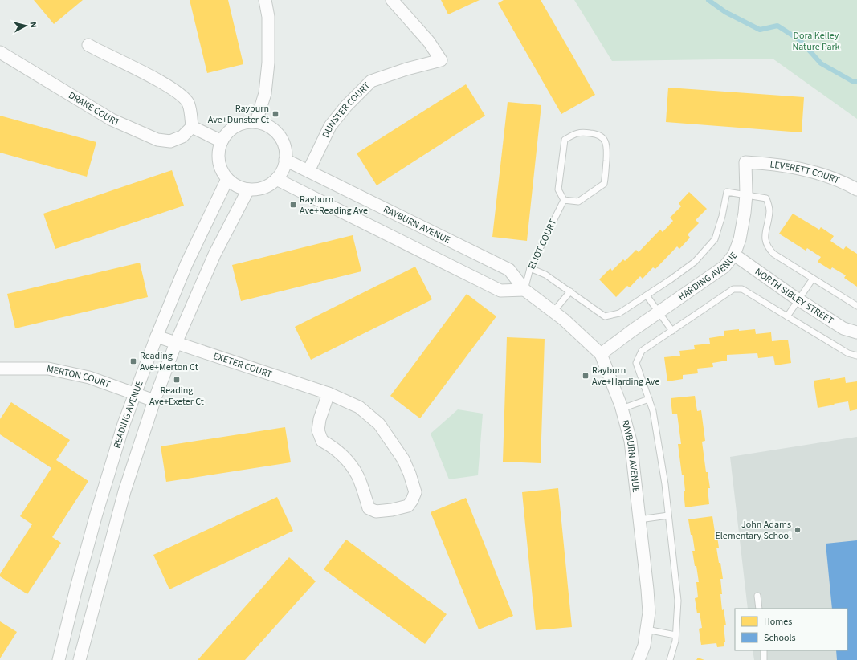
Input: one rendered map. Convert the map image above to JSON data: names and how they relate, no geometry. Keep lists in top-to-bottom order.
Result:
{
  "streets": {
    "street": [
      "DRAKE COURT",
      "DUNSTER COURT",
      "LEVERETT COURT",
      "RAYBURN AVENUE",
      "HARDING AVENUE",
      "NORTH SIBLEY STREET",
      "EXETER COURT",
      "MERTON COURT",
      "READING AVENUE"
    ],
    "lane": ["ELIOT COURT"]
  },
  "crossings": [
    ["DUNSTER COURT", "RAYBURN AVENUE"],
    ["LEVERETT COURT", "HARDING AVENUE"],
    ["RAYBURN AVENUE", "ELIOT COURT"],
    ["RAYBURN AVENUE", "HARDING AVENUE"],
    ["RAYBURN AVENUE", "READING AVENUE"],
    ["HARDING AVENUE", "NORTH SIBLEY STREET"],
    ["EXETER COURT", "READING AVENUE"],
    ["MERTON COURT", "READING AVENUE"]
  ],
  "parks": ["Dora Kelley Nature Park"],
  "places": {
    "transit": [
      "Rayburn Ave+Dunster Ct",
      "Rayburn Ave+Reading Ave",
      "Reading Ave+Merton Ct",
      "Rayburn Ave+Harding Ave",
      "Reading Ave+Exeter Ct"
    ],
    "other": ["John Adams Elementary School"]
  },
  "legend": ["Homes", "Schools"],
  "north": "right"
}
